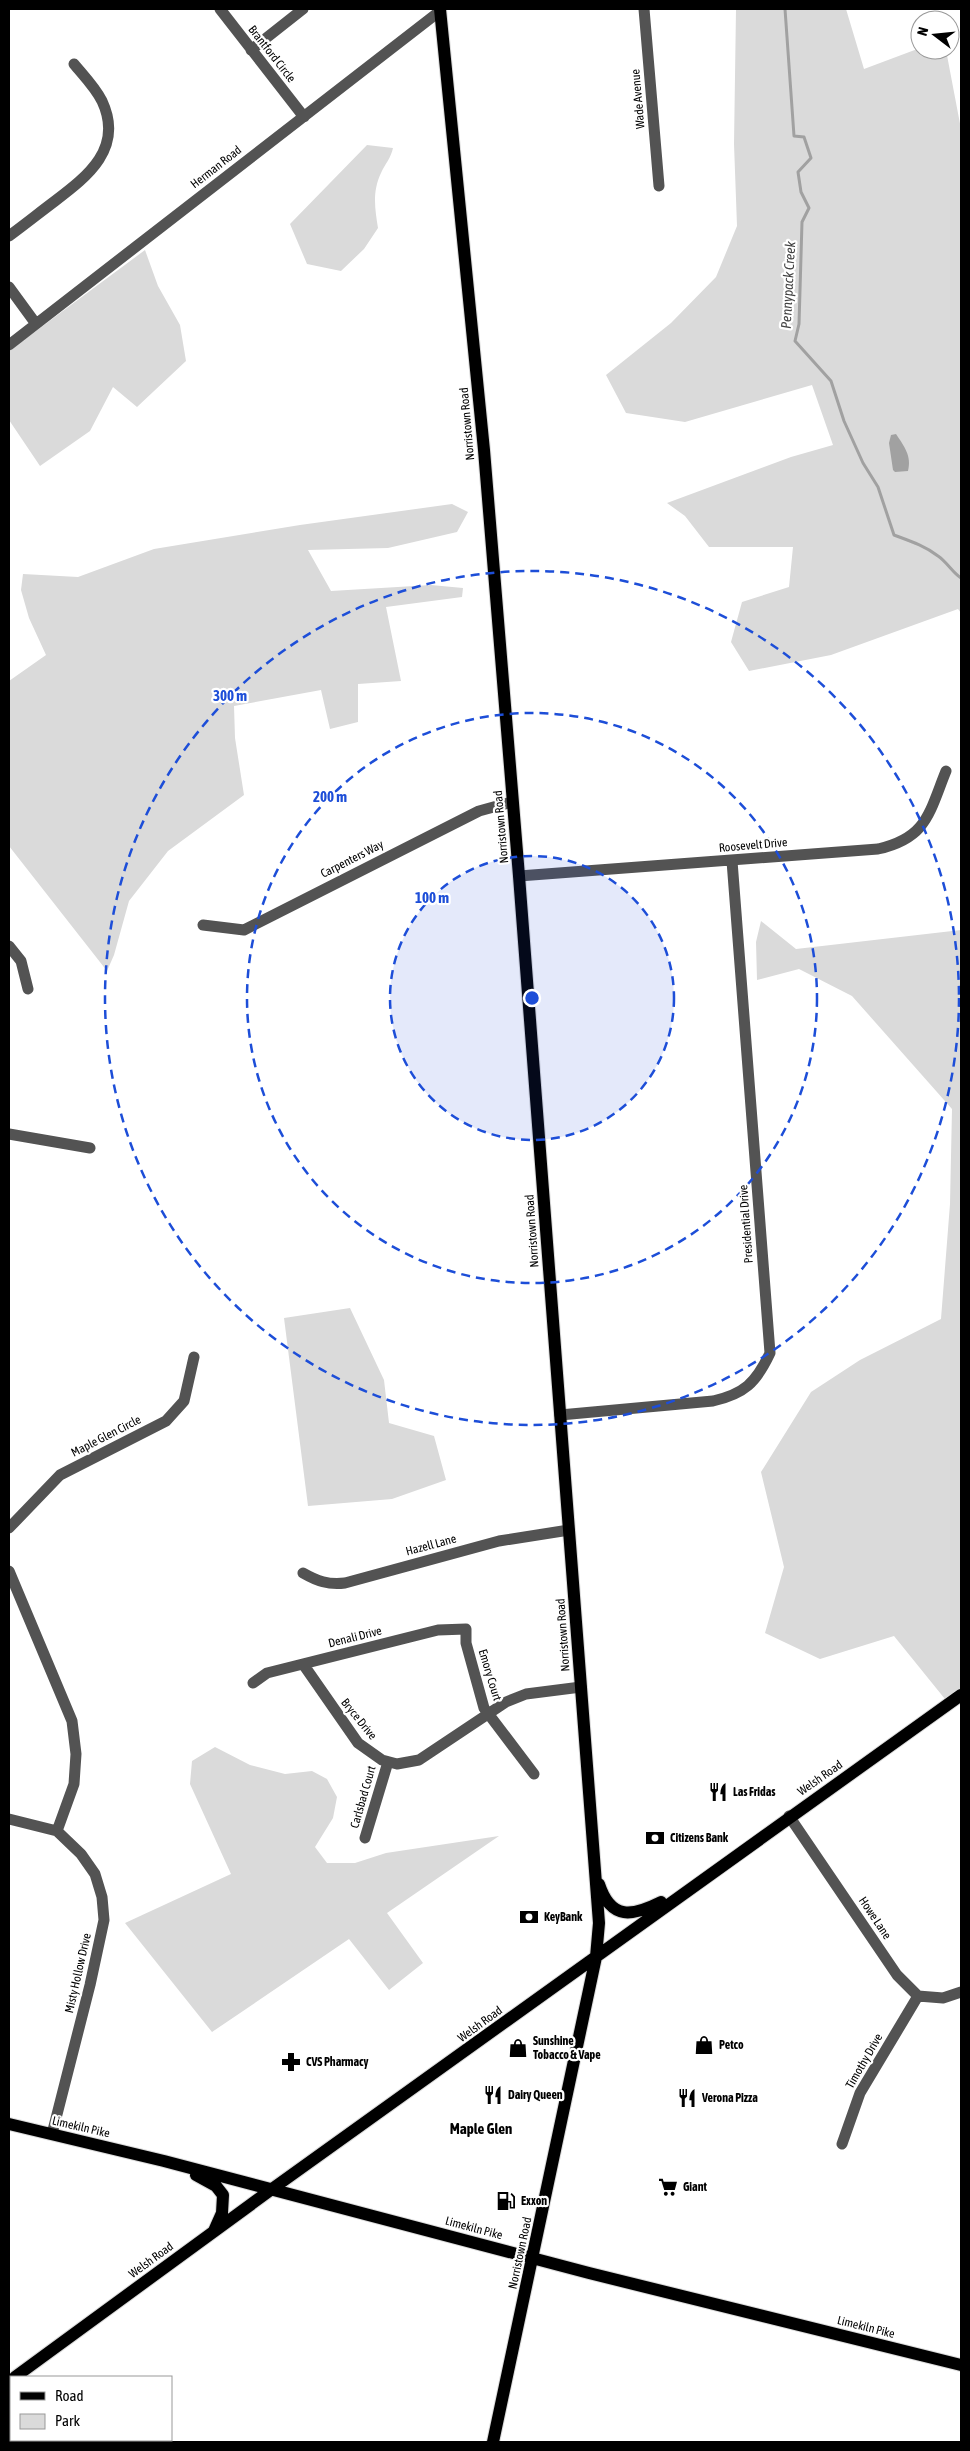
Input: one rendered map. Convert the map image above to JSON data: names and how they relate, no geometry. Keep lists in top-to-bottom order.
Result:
{
  "streets": {
    "main road": ["Norristown Road", "Welsh Road", "Limekiln Pike"],
    "street": [
      "Brantford Circle",
      "Wade Avenue",
      "Herman Road",
      "Roosevelt Drive",
      "Carpenters Way",
      "Presidential Drive",
      "Maple Glen Circle",
      "Hazell Lane",
      "Denali Drive",
      "Emory Court",
      "Bryce Drive",
      "Carlsbad Court",
      "Howe Lane",
      "Misty Hollow Drive",
      "Timothy Drive"
    ]
  },
  "crossings": [
    ["Brantford Circle", "Herman Road"],
    ["Herman Road", "Norristown Road"],
    ["Norristown Road", "Roosevelt Drive"],
    ["Norristown Road", "Carpenters Way"],
    ["Norristown Road", "Presidential Drive"],
    ["Norristown Road", "Hazell Lane"],
    ["Norristown Road", "Welsh Road"],
    ["Norristown Road", "Limekiln Pike"],
    ["Roosevelt Drive", "Presidential Drive"],
    ["Denali Drive", "Emory Court"],
    ["Denali Drive", "Bryce Drive"],
    ["Bryce Drive", "Carlsbad Court"],
    ["Welsh Road", "Howe Lane"],
    ["Welsh Road", "Limekiln Pike"],
    ["Howe Lane", "Timothy Drive"],
    ["Misty Hollow Drive", "Limekiln Pike"]
  ],
  "districts": ["Maple Glen"],
  "water": ["Pennypack Creek"],
  "places": {
    "restaurant": ["Las Fridas", "Dairy Queen", "Verona Pizza"],
    "bank": ["Citizens Bank", "KeyBank"],
    "shop": ["Petco", "Sunshine Tobacco & Vape"],
    "pharmacy": ["CVS Pharmacy"],
    "supermarket": ["Giant"],
    "fuel station": ["Exxon"]
  },
  "legend": ["Road", "Park"],
  "north": "left",
  "rings": ["300 m", "200 m", "100 m"]
}
